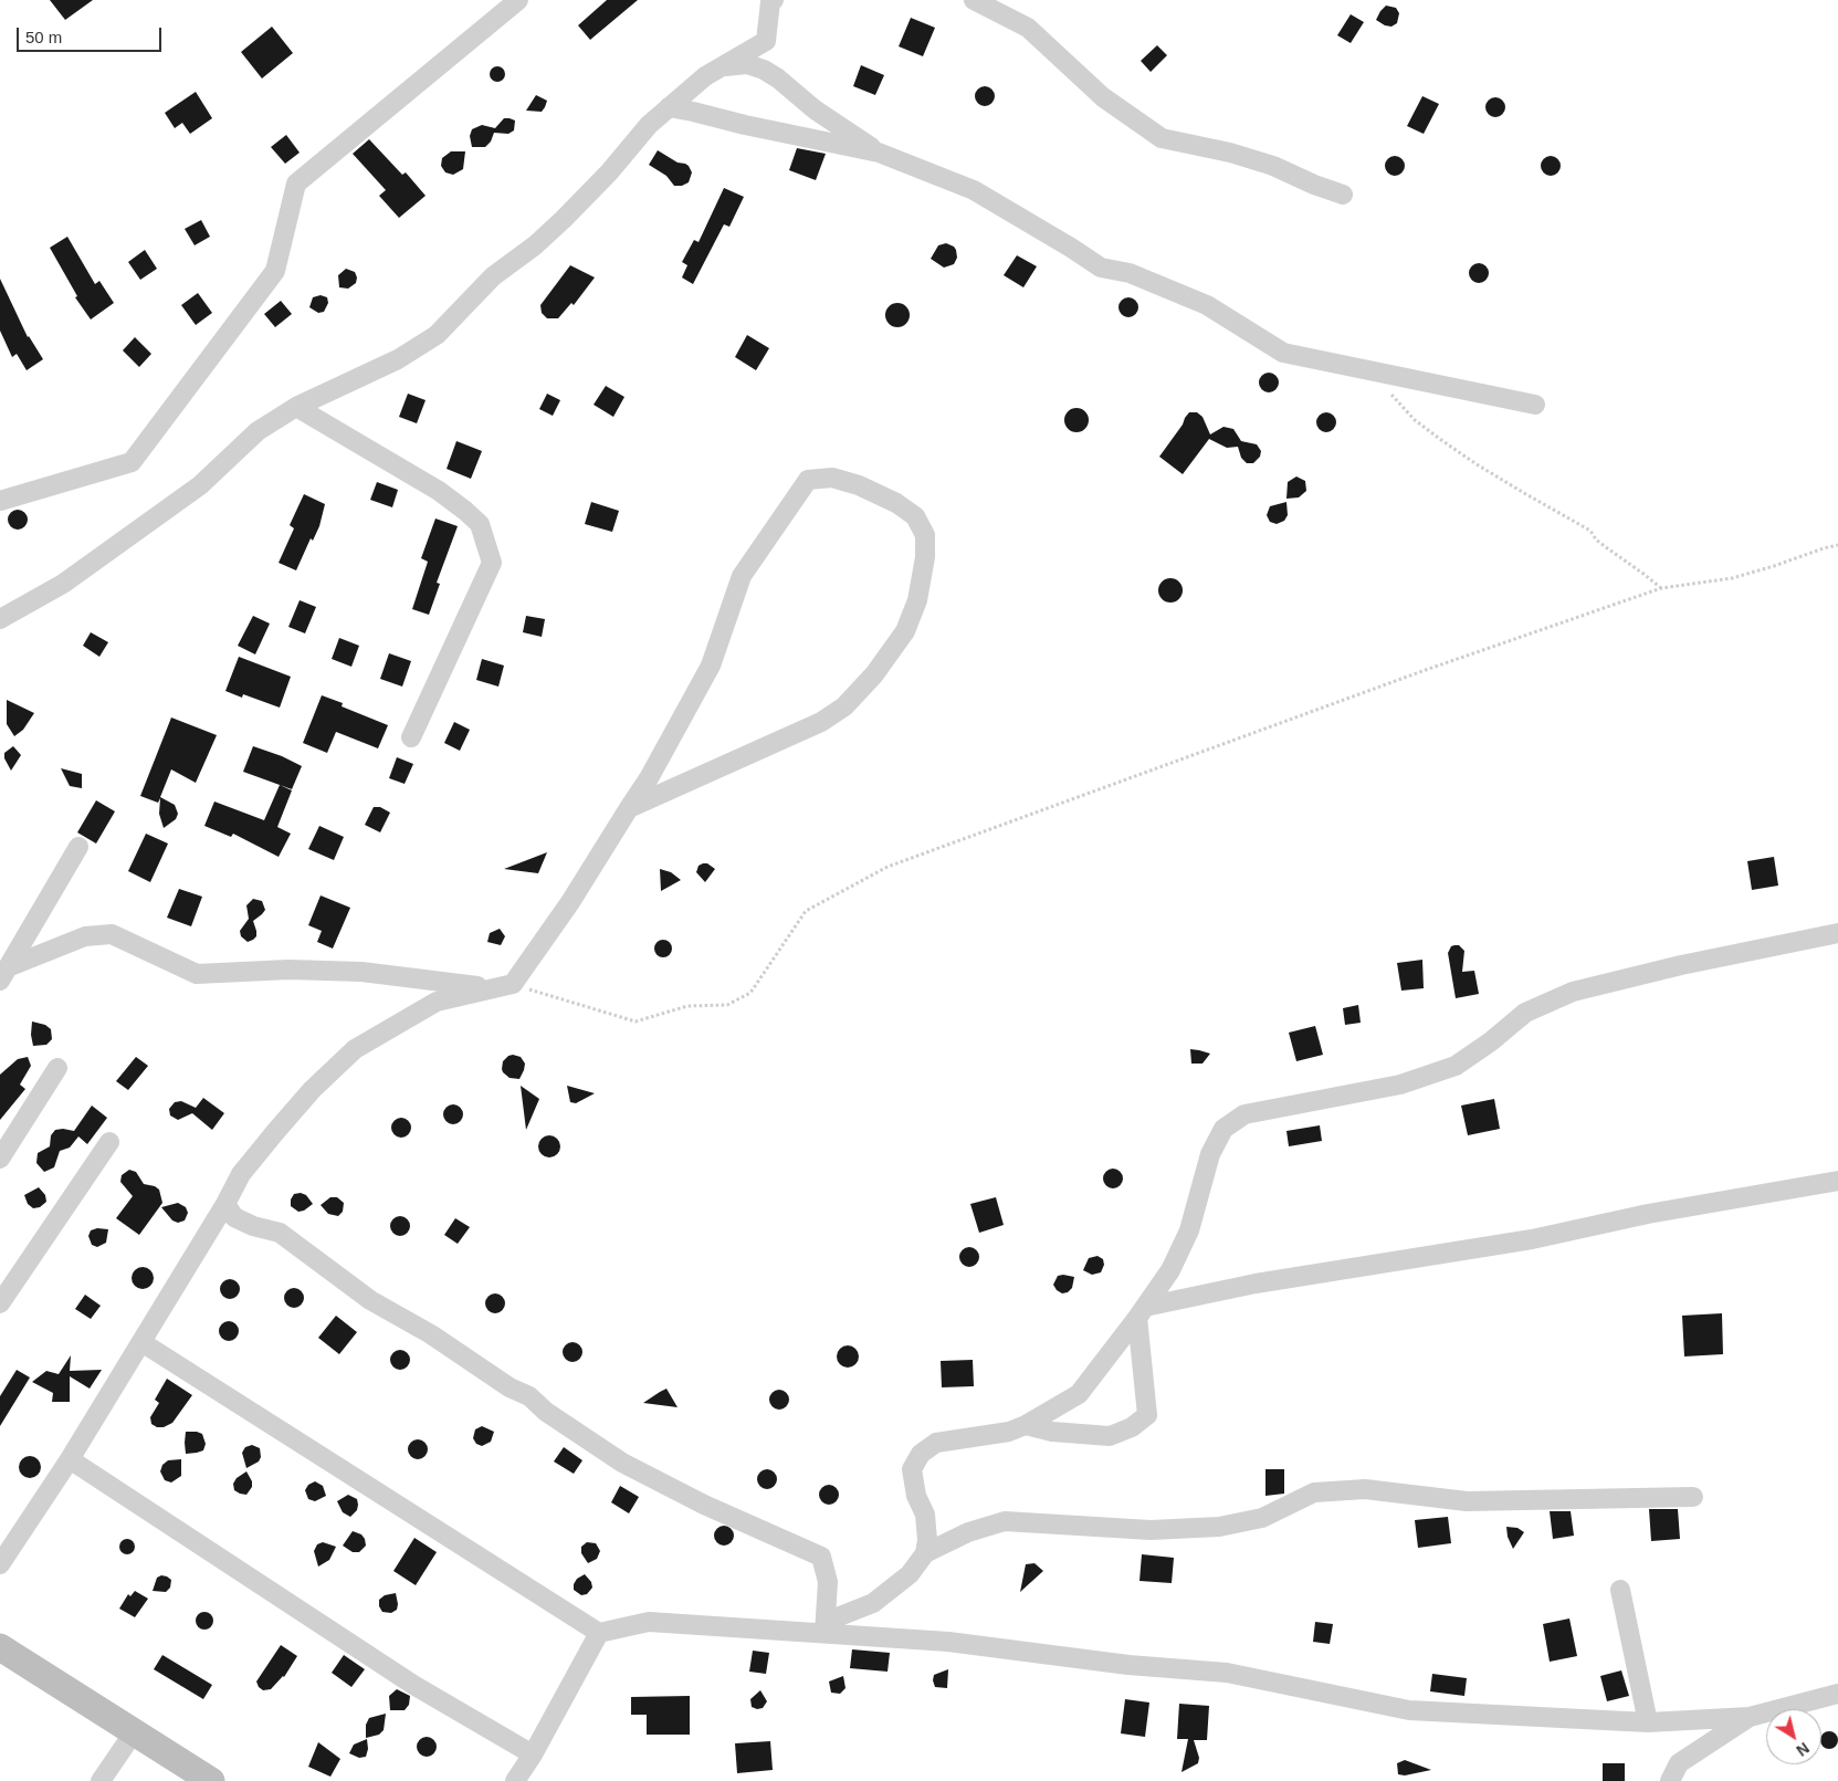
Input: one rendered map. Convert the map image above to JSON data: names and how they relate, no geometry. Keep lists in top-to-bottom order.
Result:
{
  "scale_bar": "50 m",
  "north": "bottom right"
}
